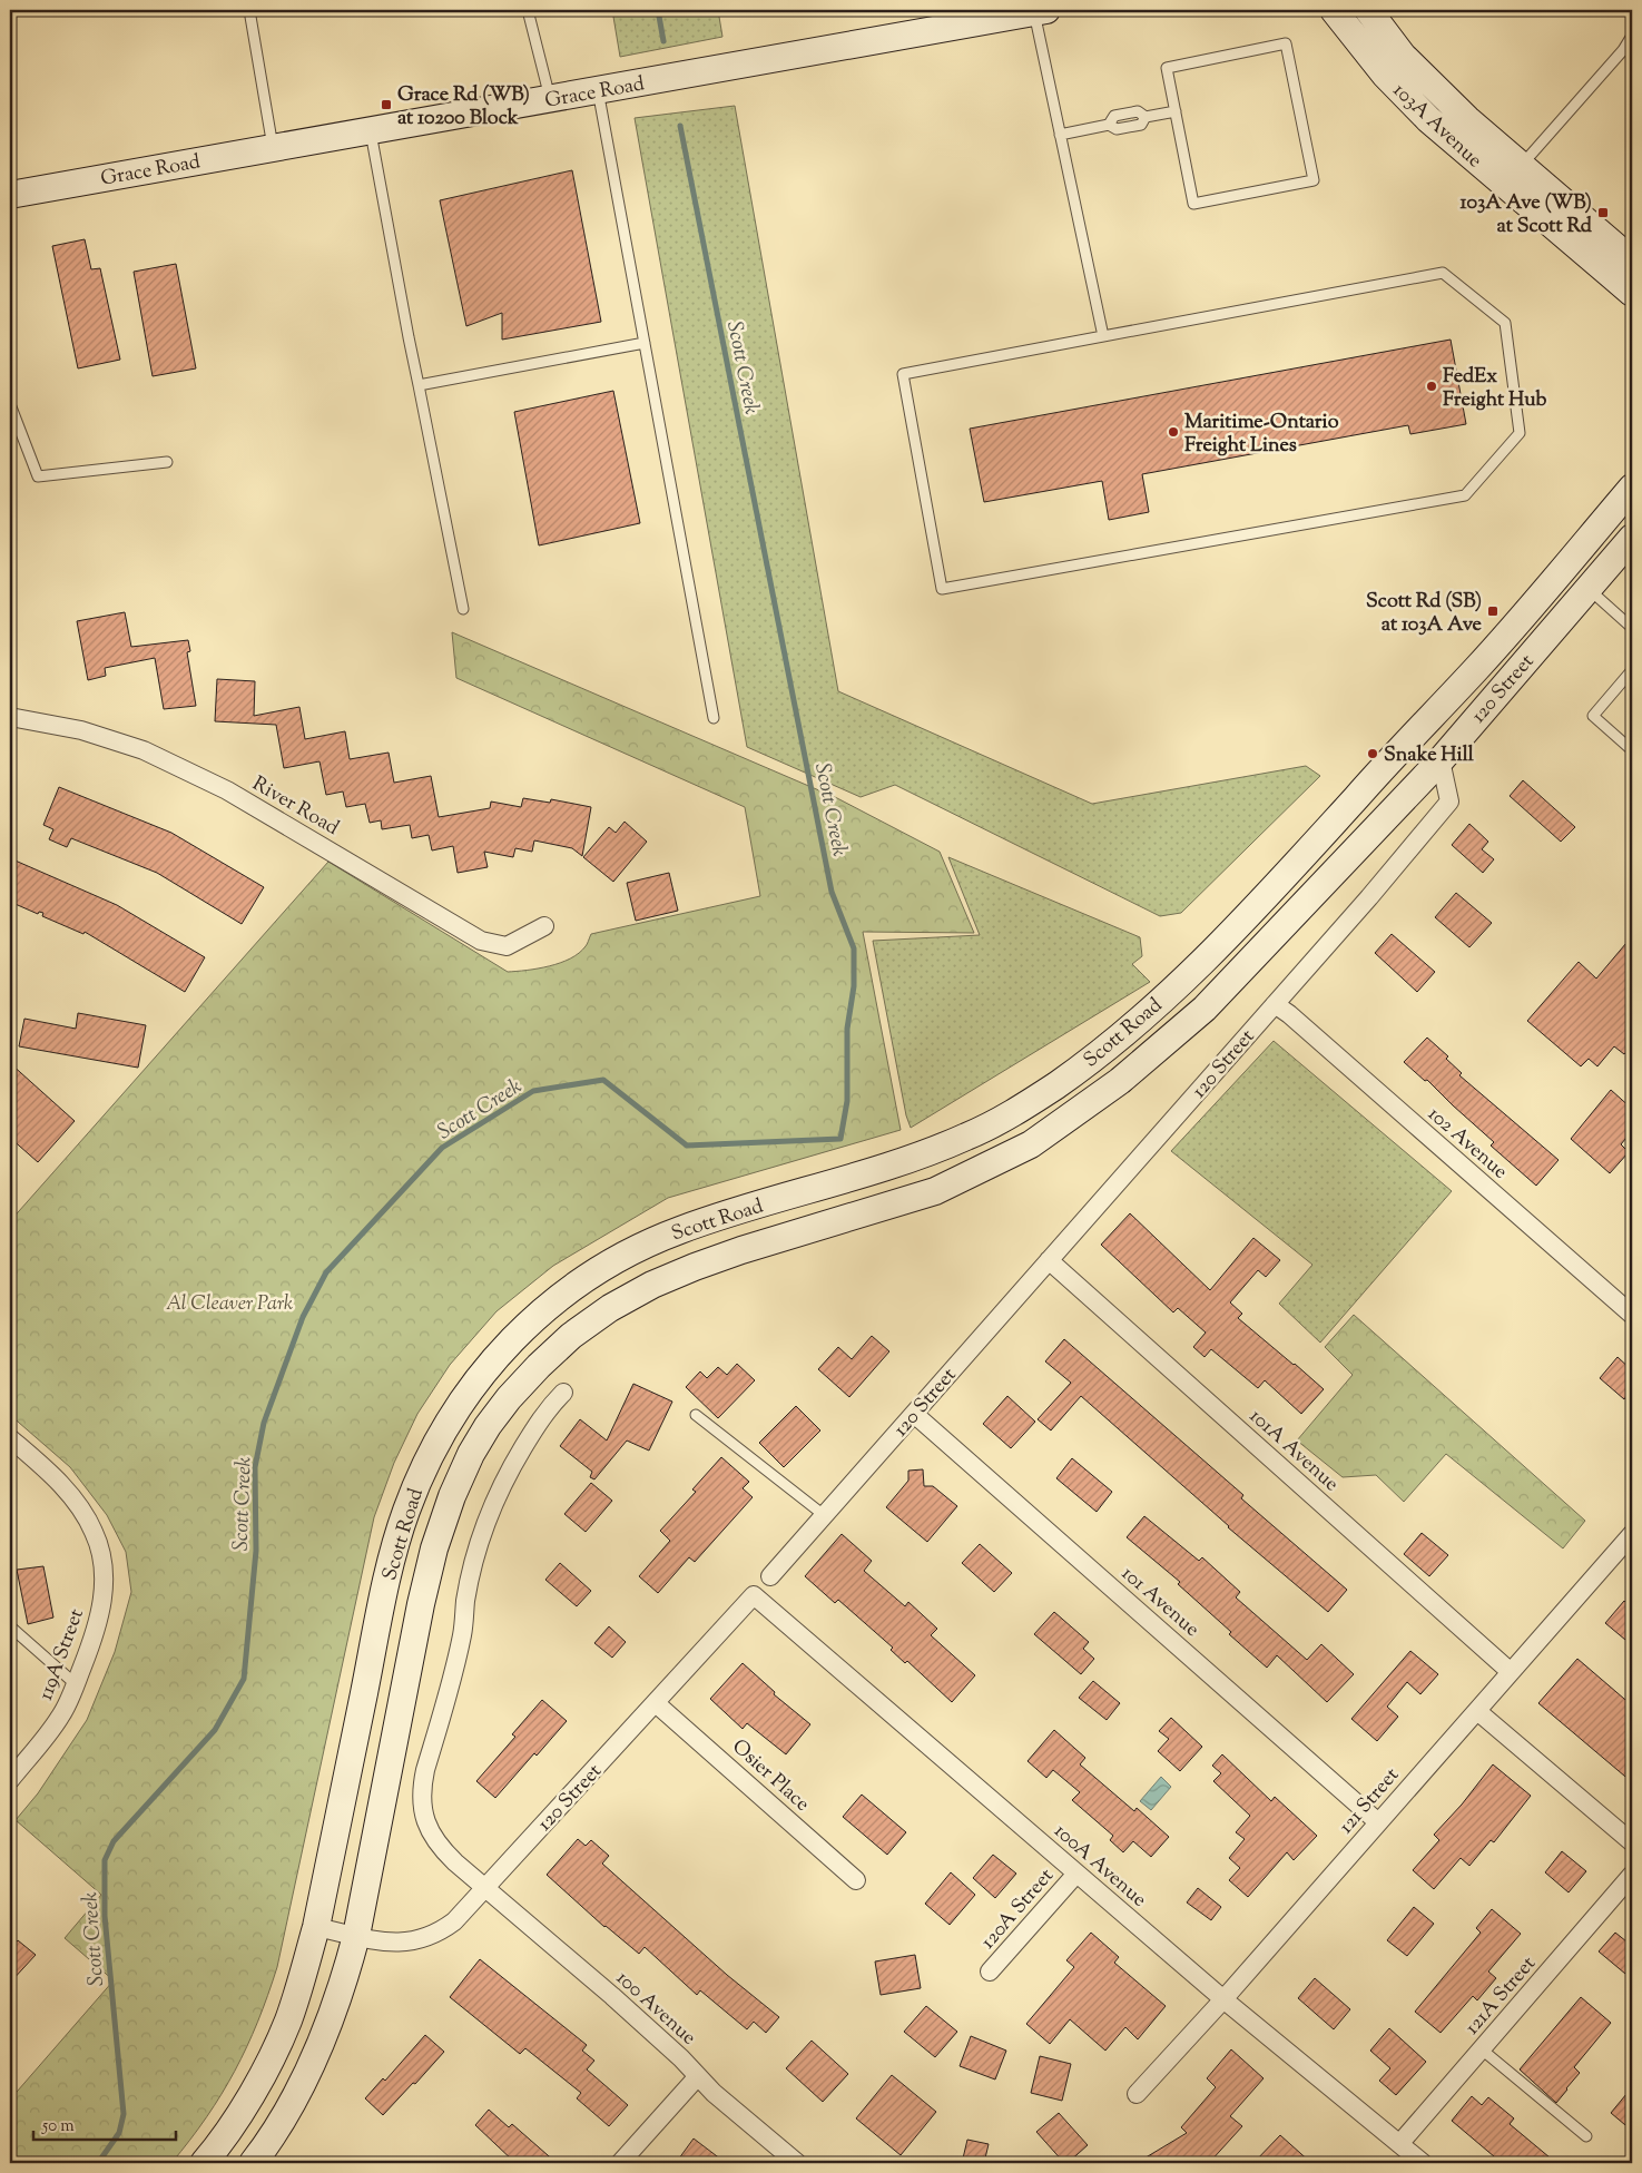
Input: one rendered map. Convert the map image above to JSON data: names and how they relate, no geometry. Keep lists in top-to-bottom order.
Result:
{
  "streets": {
    "main road": [
      "Grace Road",
      "103A Avenue",
      "120 Street",
      "Scott Road"
    ],
    "street": [
      "River Road",
      "102 Avenue",
      "101A Avenue",
      "101 Avenue",
      "119A Street",
      "Osier Place",
      "121 Street",
      "100A Avenue",
      "120A Street",
      "121A Street",
      "100 Avenue"
    ]
  },
  "crossings": [
    ["120 Street", "Scott Road"],
    ["120 Street", "102 Avenue"],
    ["120 Street", "101A Avenue"],
    ["120 Street", "101 Avenue"],
    ["120 Street", "Osier Place"],
    ["120 Street", "100A Avenue"],
    ["120 Street", "100 Avenue"],
    ["101A Avenue", "121 Street"],
    ["101 Avenue", "121 Street"],
    ["121 Street", "100A Avenue"],
    ["100A Avenue", "120A Street"],
    ["100A Avenue", "121A Street"]
  ],
  "water": ["Scott Creek"],
  "parks": ["Al Cleaver Park"],
  "places": {
    "transit": ["Grace Rd (WB) at 10200 Block", "103A Ave (WB) at Scott Rd", "Scott Rd (SB) at 103A Ave"],
    "other": ["FedEx Freight Hub", "Maritime-Ontario Freight Lines", "Snake Hill"]
  },
  "scale_bar": "50 m"
}
